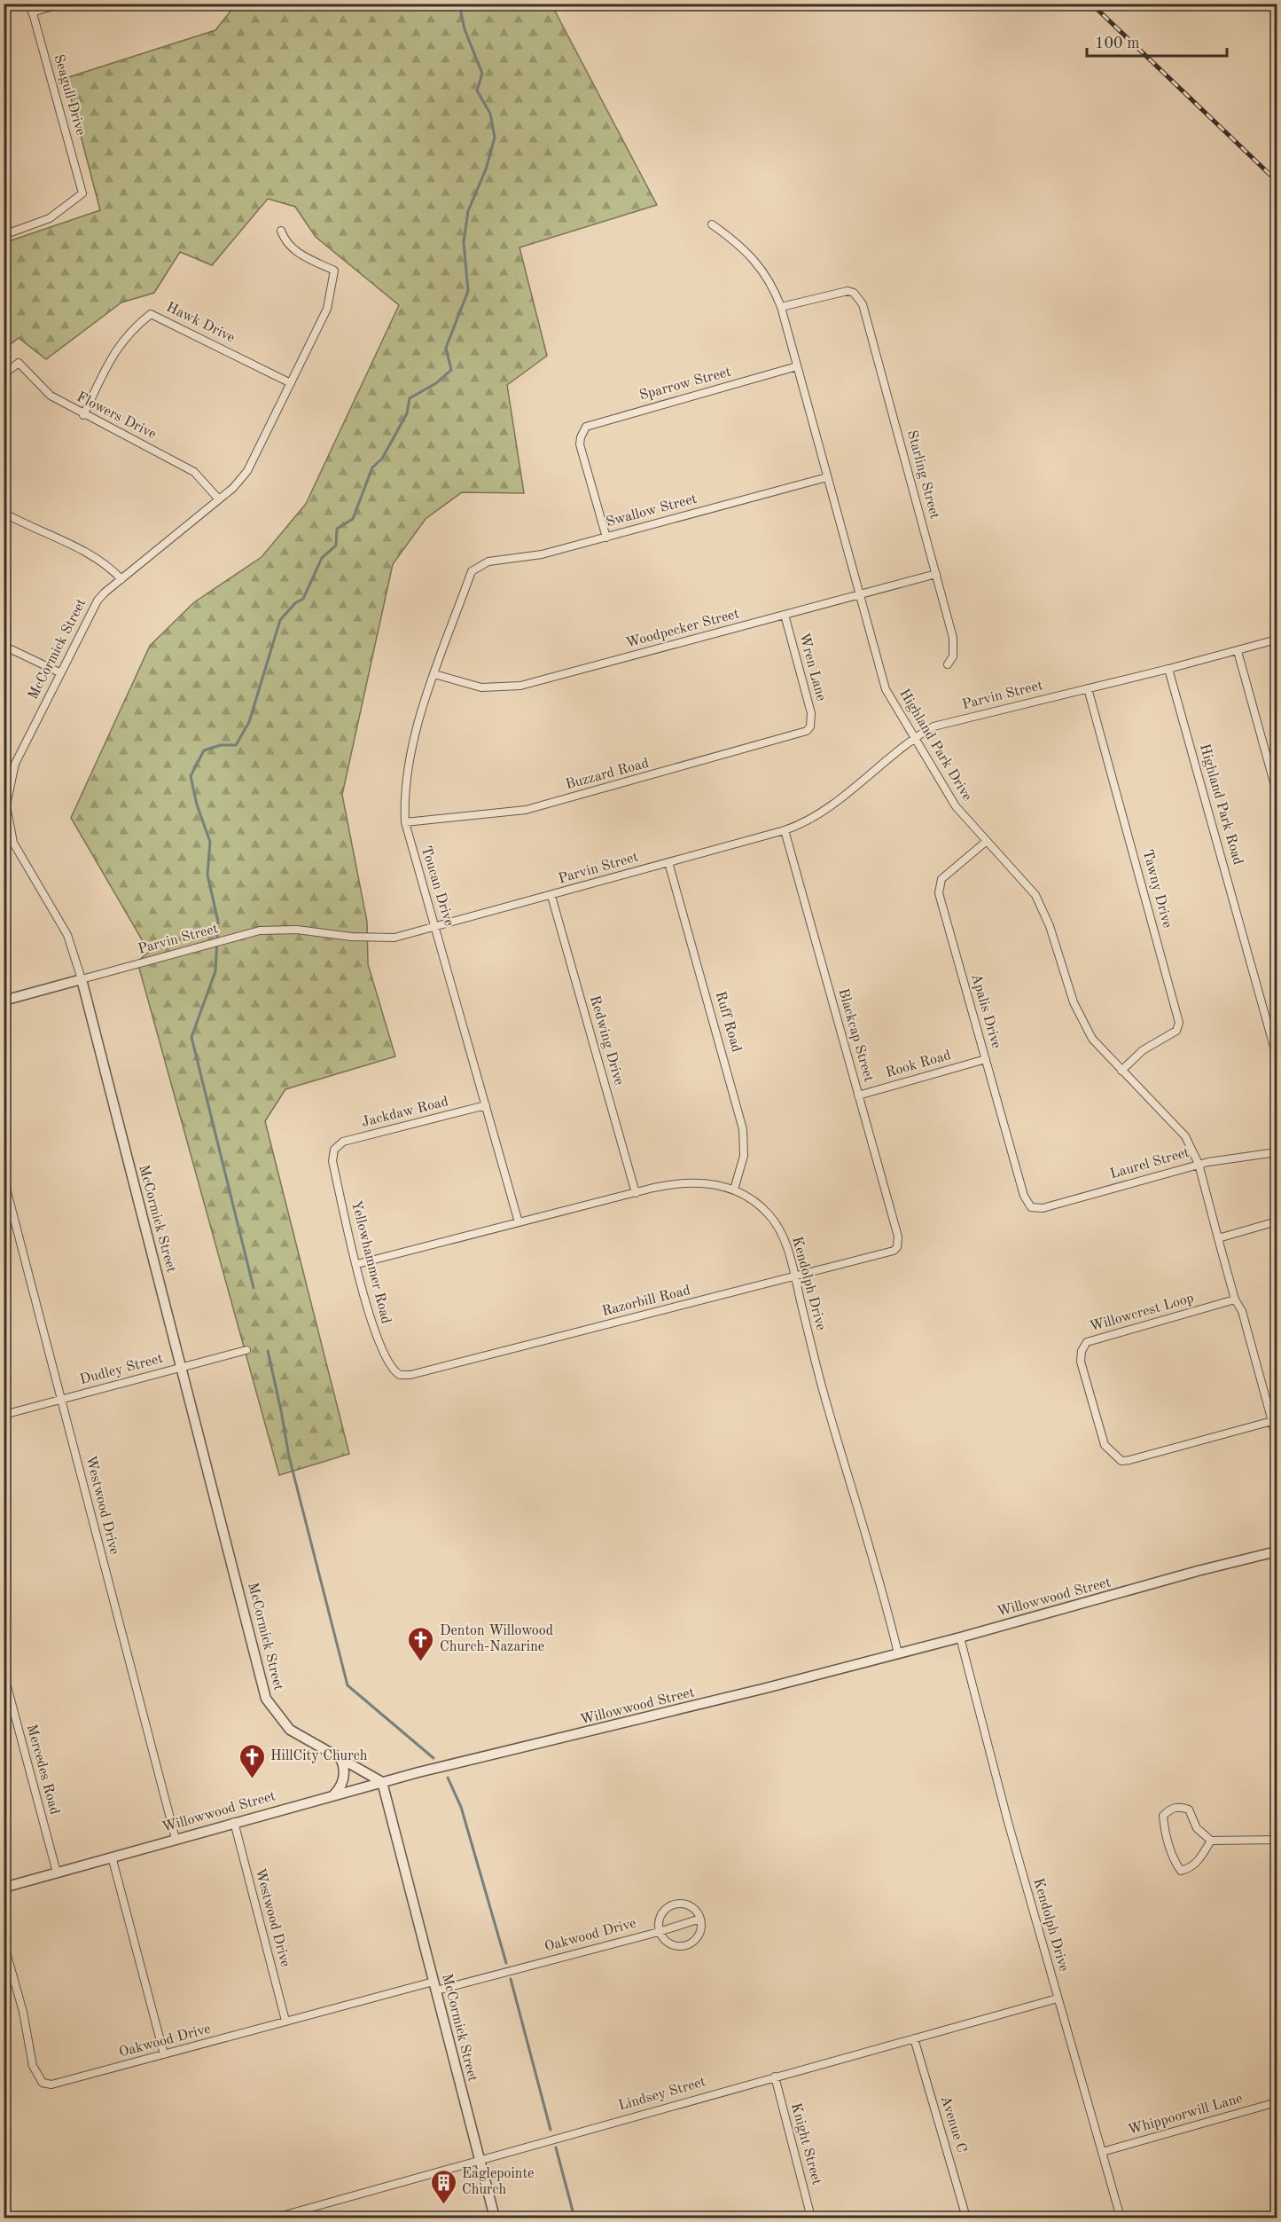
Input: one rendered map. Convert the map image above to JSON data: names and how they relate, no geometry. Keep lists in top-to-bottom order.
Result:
{
  "streets": {
    "street": [
      "Seagull Drive",
      "Hawk Drive",
      "Sparrow Street",
      "Flowers Drive",
      "Starling Street",
      "Swallow Street",
      "Woodpecker Street",
      "McCormick Street",
      "Wren Lane",
      "Parvin Street",
      "Highland Park Drive",
      "Buzzard Road",
      "Highland Park Road",
      "Toucan Drive",
      "Tawny Drive",
      "Apalis Drive",
      "Ruff Road",
      "Blackcap Street",
      "Redwing Drive",
      "Rook Road",
      "Jackdaw Road",
      "Laurel Street",
      "Yellowhammer Road",
      "Kendolph Drive",
      "Razorbill Road",
      "Willowcrest Loop",
      "Dudley Street",
      "Westwood Drive",
      "Willowwood Street",
      "Mercedes Road",
      "Oakwood Drive",
      "Lindsey Street",
      "Whippoorwill Lane",
      "Avenue C",
      "Knight Street"
    ]
  },
  "crossings": [
    ["Hawk Drive", "Flowers Drive"],
    ["Hawk Drive", "McCormick Street"],
    ["Sparrow Street", "Swallow Street"],
    ["Sparrow Street", "Highland Park Drive"],
    ["Flowers Drive", "McCormick Street"],
    ["Starling Street", "Woodpecker Street"],
    ["Starling Street", "Highland Park Drive"],
    ["Swallow Street", "Highland Park Drive"],
    ["Swallow Street", "Toucan Drive"],
    ["Woodpecker Street", "Wren Lane"],
    ["Woodpecker Street", "Highland Park Drive"],
    ["Woodpecker Street", "Toucan Drive"],
    ["McCormick Street", "Parvin Street"],
    ["McCormick Street", "Dudley Street"],
    ["McCormick Street", "Willowwood Street"],
    ["McCormick Street", "Oakwood Drive"],
    ["McCormick Street", "Lindsey Street"],
    ["Wren Lane", "Buzzard Road"],
    ["Parvin Street", "Highland Park Drive"],
    ["Parvin Street", "Highland Park Road"],
    ["Parvin Street", "Toucan Drive"],
    ["Parvin Street", "Tawny Drive"],
    ["Parvin Street", "Ruff Road"],
    ["Parvin Street", "Blackcap Street"],
    ["Parvin Street", "Redwing Drive"],
    ["Highland Park Drive", "Tawny Drive"],
    ["Highland Park Drive", "Apalis Drive"],
    ["Highland Park Drive", "Laurel Street"],
    ["Buzzard Road", "Toucan Drive"],
    ["Toucan Drive", "Jackdaw Road"],
    ["Toucan Drive", "Kendolph Drive"],
    ["Apalis Drive", "Rook Road"],
    ["Apalis Drive", "Laurel Street"],
    ["Ruff Road", "Kendolph Drive"],
    ["Blackcap Street", "Rook Road"],
    ["Blackcap Street", "Razorbill Road"],
    ["Redwing Drive", "Kendolph Drive"],
    ["Jackdaw Road", "Yellowhammer Road"],
    ["Yellowhammer Road", "Kendolph Drive"],
    ["Yellowhammer Road", "Razorbill Road"],
    ["Kendolph Drive", "Razorbill Road"],
    ["Kendolph Drive", "Willowwood Street"],
    ["Kendolph Drive", "Lindsey Street"],
    ["Kendolph Drive", "Whippoorwill Lane"],
    ["Dudley Street", "Westwood Drive"],
    ["Westwood Drive", "Willowwood Street"],
    ["Westwood Drive", "Oakwood Drive"],
    ["Willowwood Street", "Mercedes Road"],
    ["Lindsey Street", "Avenue C"],
    ["Lindsey Street", "Knight Street"]
  ],
  "places": {
    "church": ["Denton Willowood Church-Nazarine", "HillCity Church"],
    "building": ["Eaglepointe Church"]
  },
  "scale_bar": "100 m"
}
